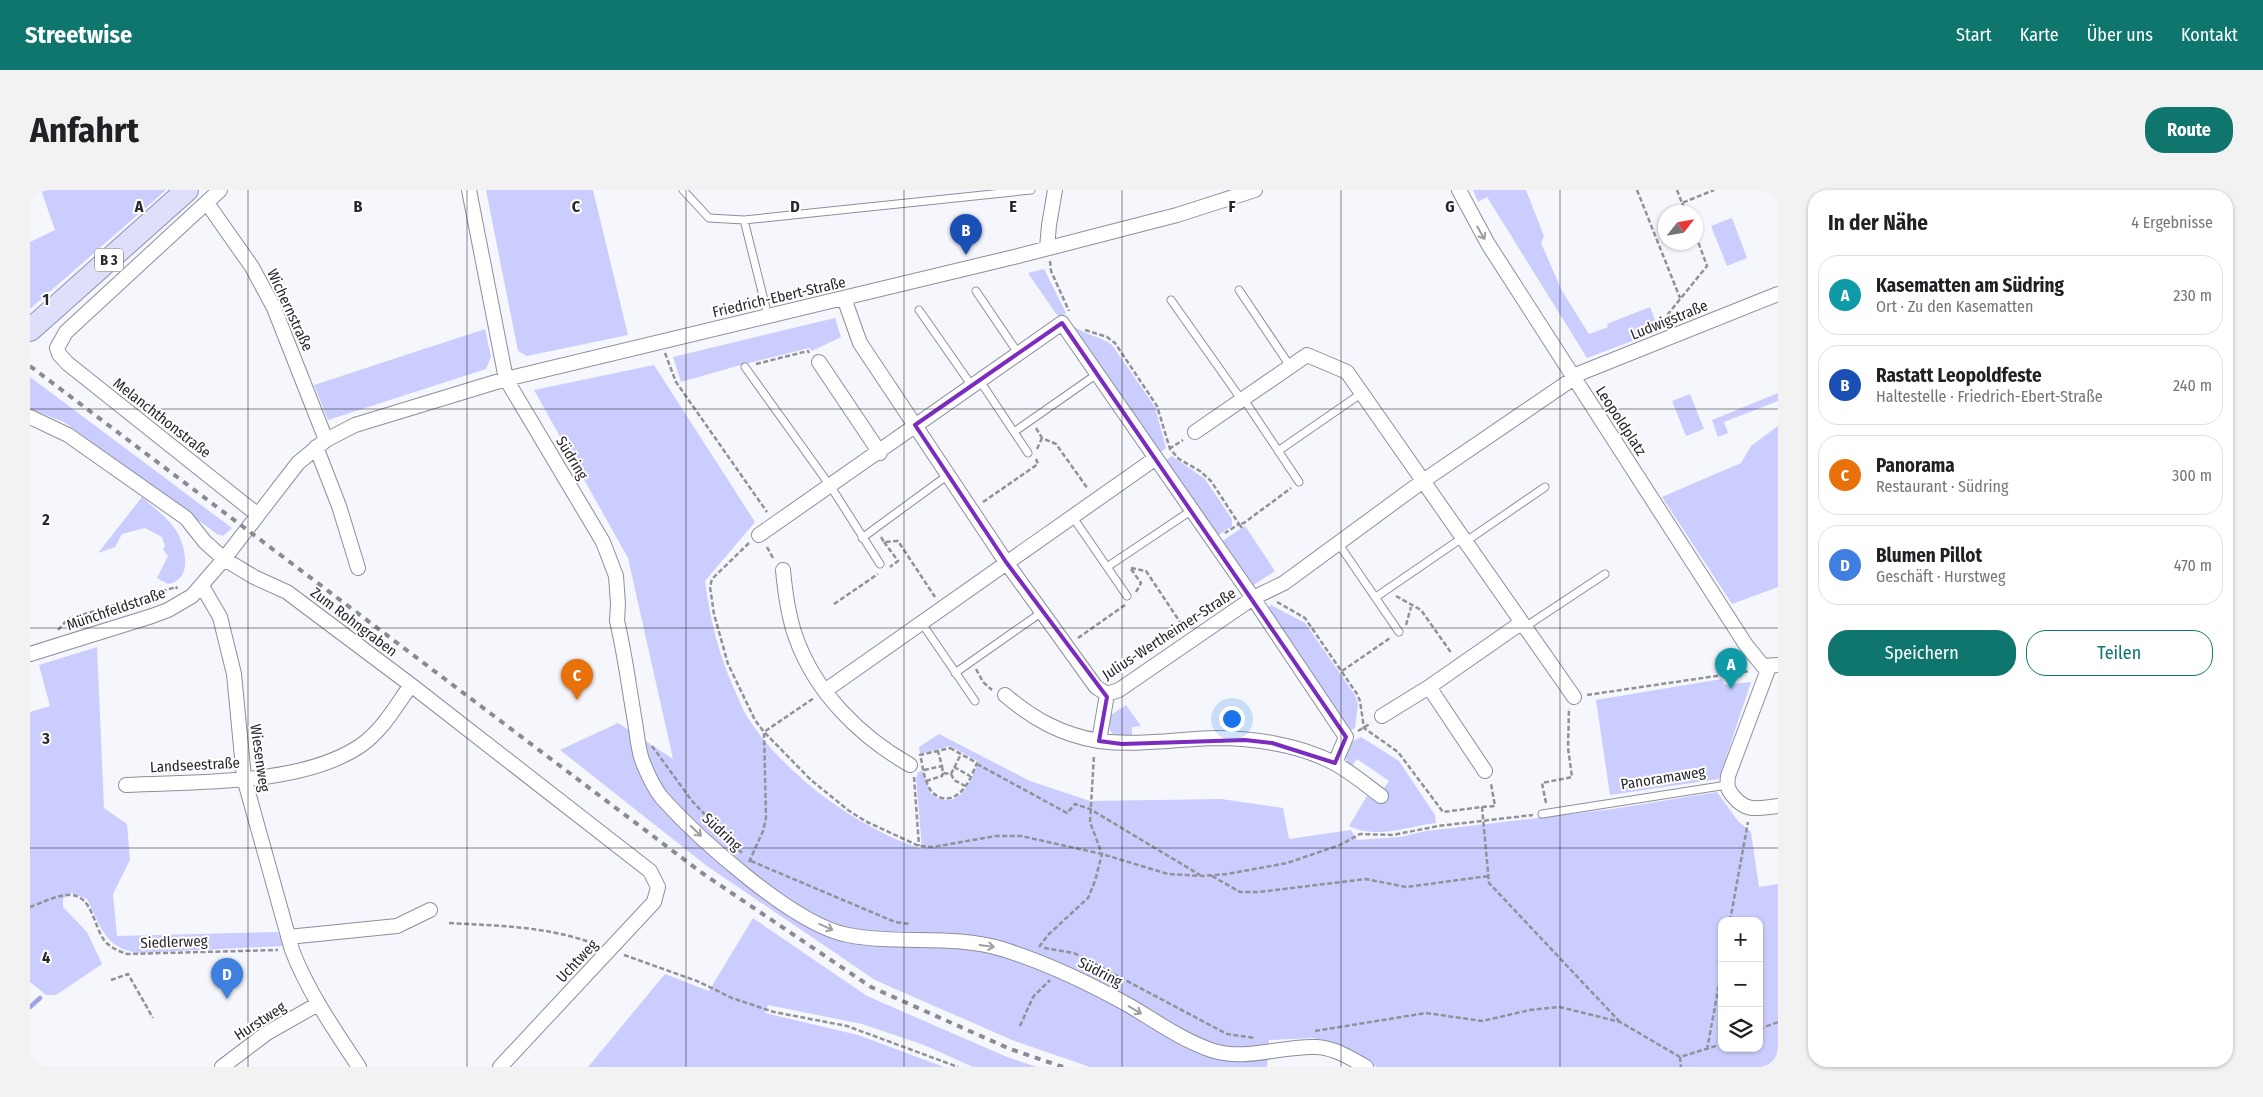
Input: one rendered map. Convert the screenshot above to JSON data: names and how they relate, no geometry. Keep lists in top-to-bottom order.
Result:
{
  "streets": {
    "main road": ["B 3"],
    "street": [
      "Friedrich-Ebert-Straße",
      "Wichernstraße",
      "Ludwigstraße",
      "Melanchthonstraße",
      "Leopoldplatz",
      "Südring",
      "Münchfeldstraße",
      "Zum Rohngraben",
      "Julius-Wertheimer-Straße",
      "Wiesenweg",
      "Landseestraße",
      "Panoramaweg",
      "Uchtweg",
      "Hurstweg"
    ],
    "path": ["Siedlerweg"]
  },
  "crossings": [
    ["Friedrich-Ebert-Straße", "Wichernstraße"],
    ["Friedrich-Ebert-Straße", "Melanchthonstraße"],
    ["Friedrich-Ebert-Straße", "Südring"],
    ["Friedrich-Ebert-Straße", "Münchfeldstraße"],
    ["Friedrich-Ebert-Straße", "Zum Rohngraben"],
    ["Friedrich-Ebert-Straße", "Julius-Wertheimer-Straße"],
    ["Wichernstraße", "Melanchthonstraße"],
    ["Ludwigstraße", "Leopoldplatz"],
    ["Ludwigstraße", "Julius-Wertheimer-Straße"],
    ["Leopoldplatz", "Julius-Wertheimer-Straße"],
    ["Münchfeldstraße", "Zum Rohngraben"],
    ["Münchfeldstraße", "Wiesenweg"],
    ["Zum Rohngraben", "Landseestraße"],
    ["Zum Rohngraben", "Uchtweg"],
    ["Wiesenweg", "Landseestraße"],
    ["Wiesenweg", "Siedlerweg"],
    ["Wiesenweg", "Hurstweg"]
  ],
  "one_way": ["Leopoldplatz", "Südring"],
  "north": "top right",
  "page": {
    "header": "Streetwise",
    "nav": [
      "Start",
      "Karte",
      "Über uns",
      "Kontakt"
    ],
    "buttons": [
      "Route",
      ["Speichern", "Teilen"]
    ],
    "title": "Anfahrt",
    "heading": ["In der Nähe", "4 Ergebnisse"],
    "pins": [
      "B",
      "A",
      "C",
      "D"
    ],
    "list": [
      {
        "mark": "A",
        "name": "Kasematten am Südring",
        "note": "Ort · Zu den Kasematten",
        "value": "230 m"
      },
      {
        "mark": "B",
        "name": "Rastatt Leopoldfeste",
        "note": "Haltestelle · Friedrich-Ebert-Straße",
        "value": "240 m"
      },
      {
        "mark": "C",
        "name": "Panorama",
        "note": "Restaurant · Südring",
        "value": "300 m"
      },
      {
        "mark": "D",
        "name": "Blumen Pillot",
        "note": "Geschäft · Hurstweg",
        "value": "470 m"
      }
    ],
    "map_buttons": ["+", "−"]
  },
  "grid": {
    "columns": [
      "A",
      "B",
      "C",
      "D",
      "E",
      "F",
      "G"
    ],
    "rows": [
      "1",
      "2",
      "3",
      "4"
    ]
  }
}
